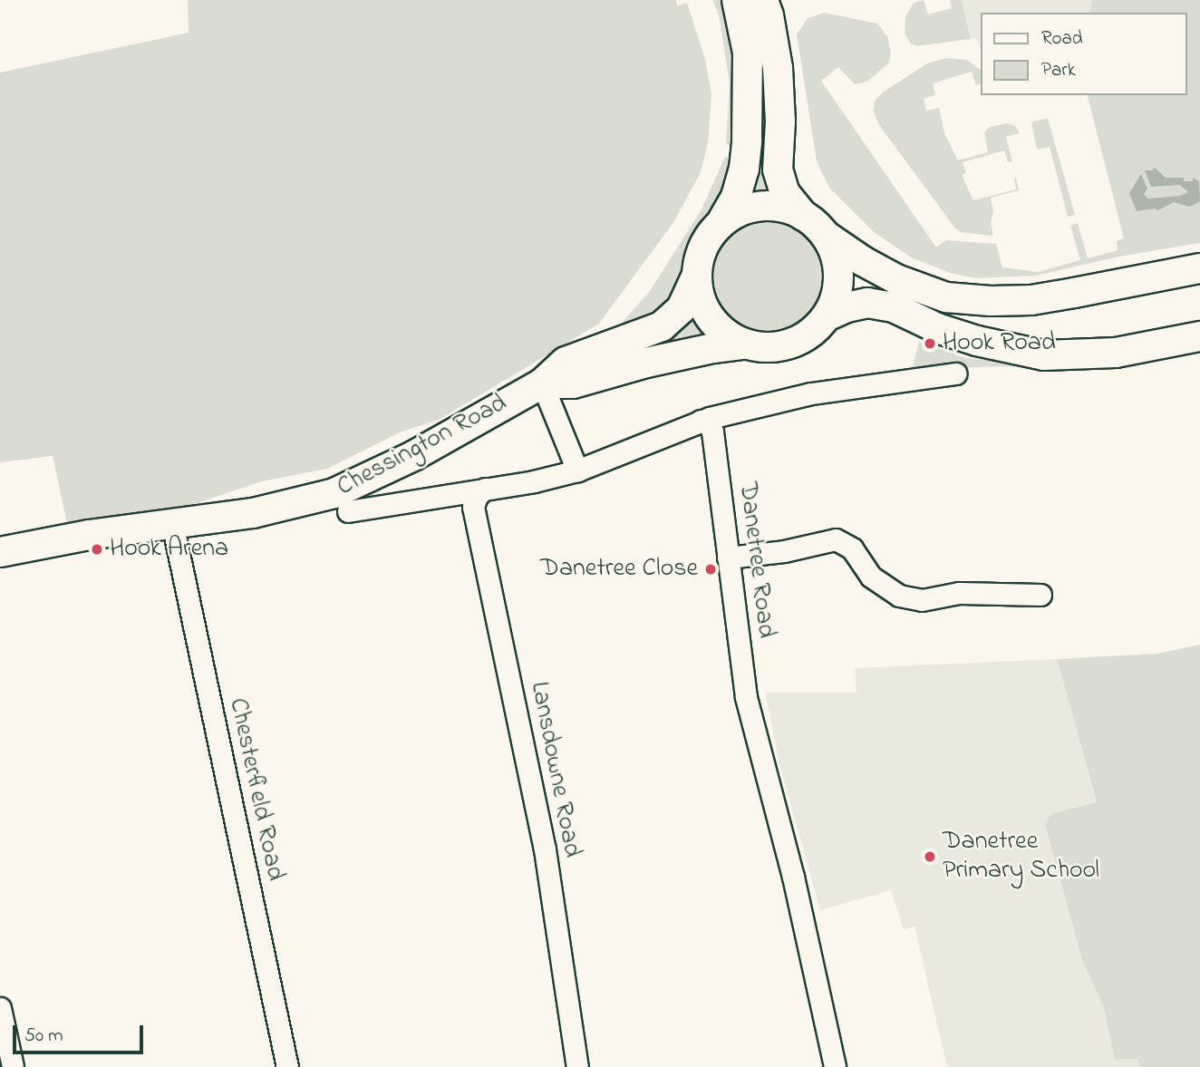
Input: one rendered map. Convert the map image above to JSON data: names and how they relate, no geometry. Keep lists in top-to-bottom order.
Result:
{
  "streets": {
    "main road": ["Chessington Road"],
    "street": ["Danetree Road", "Lansdowne Road", "Chesterfield Road"]
  },
  "crossings": [
    ["Chessington Road", "Chesterfield Road"]
  ],
  "places": [
    "Hook Road",
    "Hook Arena",
    "Danetree Close",
    "Danetree Primary School"
  ],
  "legend": ["Road", "Park"],
  "scale_bar": "50 m"
}
